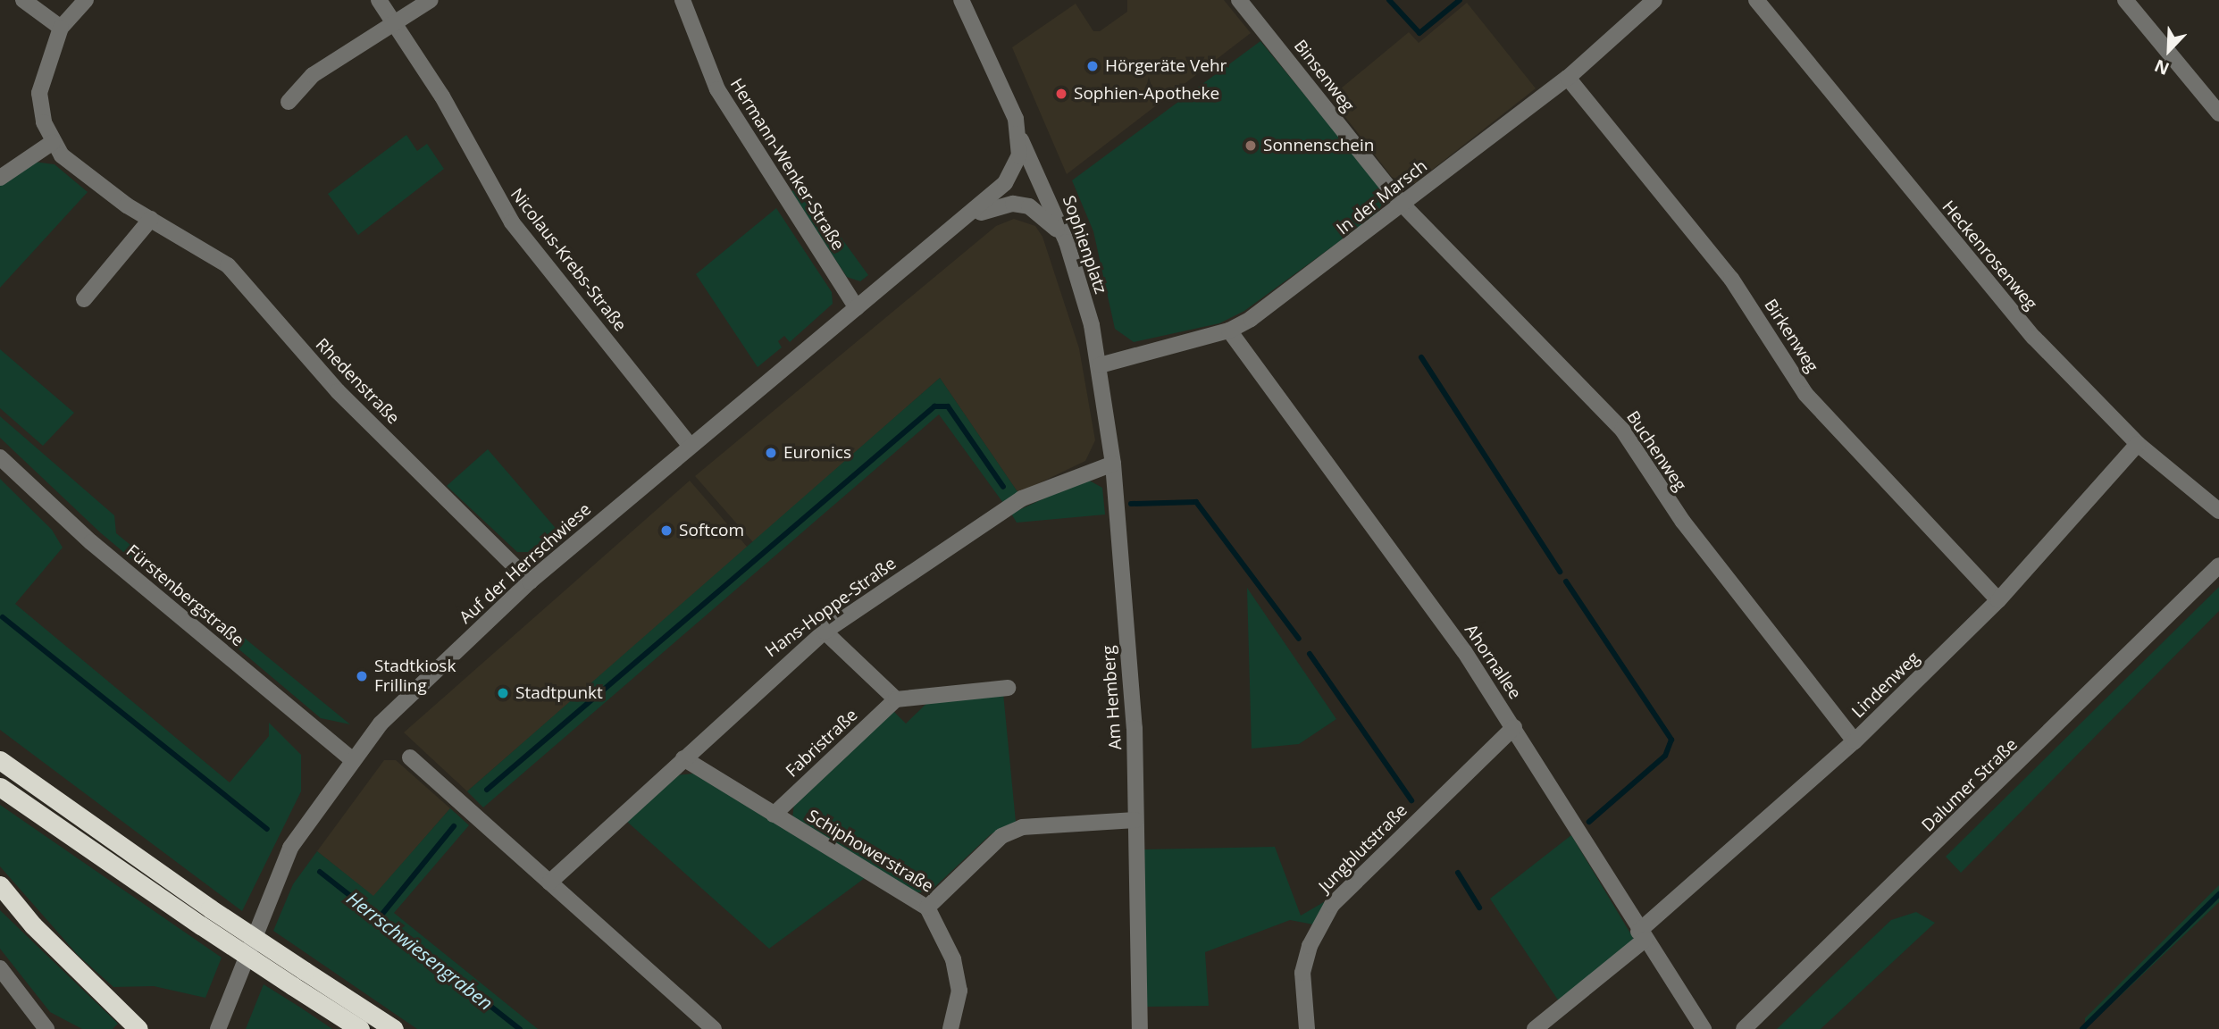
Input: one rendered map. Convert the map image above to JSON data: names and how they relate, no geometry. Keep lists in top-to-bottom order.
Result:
{
  "streets": {
    "street": [
      "Binsenweg",
      "Hermann-Wenker-Straße",
      "In der Marsch",
      "Sophienplatz",
      "Heckenrosenweg",
      "Nicolaus-Krebs-Straße",
      "Birkenweg",
      "Rhedenstraße",
      "Buchenweg",
      "Auf der Herrschwiese",
      "Fürstenbergstraße",
      "Hans-Hoppe-Straße",
      "Ahornallee",
      "Lindenweg",
      "Am Hemberg",
      "Fabristraße",
      "Dalumer Straße",
      "Jungblutstraße",
      "Schiphowerstraße"
    ]
  },
  "crossings": [
    ["Binsenweg", "In der Marsch"],
    ["Binsenweg", "Buchenweg"],
    ["Hermann-Wenker-Straße", "Auf der Herrschwiese"],
    ["In der Marsch", "Sophienplatz"],
    ["In der Marsch", "Birkenweg"],
    ["In der Marsch", "Buchenweg"],
    ["In der Marsch", "Ahornallee"],
    ["In der Marsch", "Am Hemberg"],
    ["Sophienplatz", "Auf der Herrschwiese"],
    ["Sophienplatz", "Am Hemberg"],
    ["Heckenrosenweg", "Lindenweg"],
    ["Nicolaus-Krebs-Straße", "Auf der Herrschwiese"],
    ["Birkenweg", "Lindenweg"],
    ["Rhedenstraße", "Auf der Herrschwiese"],
    ["Buchenweg", "Lindenweg"],
    ["Auf der Herrschwiese", "Fürstenbergstraße"],
    ["Hans-Hoppe-Straße", "Am Hemberg"],
    ["Hans-Hoppe-Straße", "Schiphowerstraße"],
    ["Ahornallee", "Lindenweg"],
    ["Ahornallee", "Jungblutstraße"],
    ["Fabristraße", "Schiphowerstraße"]
  ],
  "water": ["Herrschwiesengraben"],
  "places": [
    "Hörgeräte Vehr",
    "Sophien-Apotheke",
    "Sonnenschein",
    "Euronics",
    "Softcom",
    "Stadtkiosk Frilling",
    "Stadtpunkt"
  ],
  "north": "bottom left"
}
